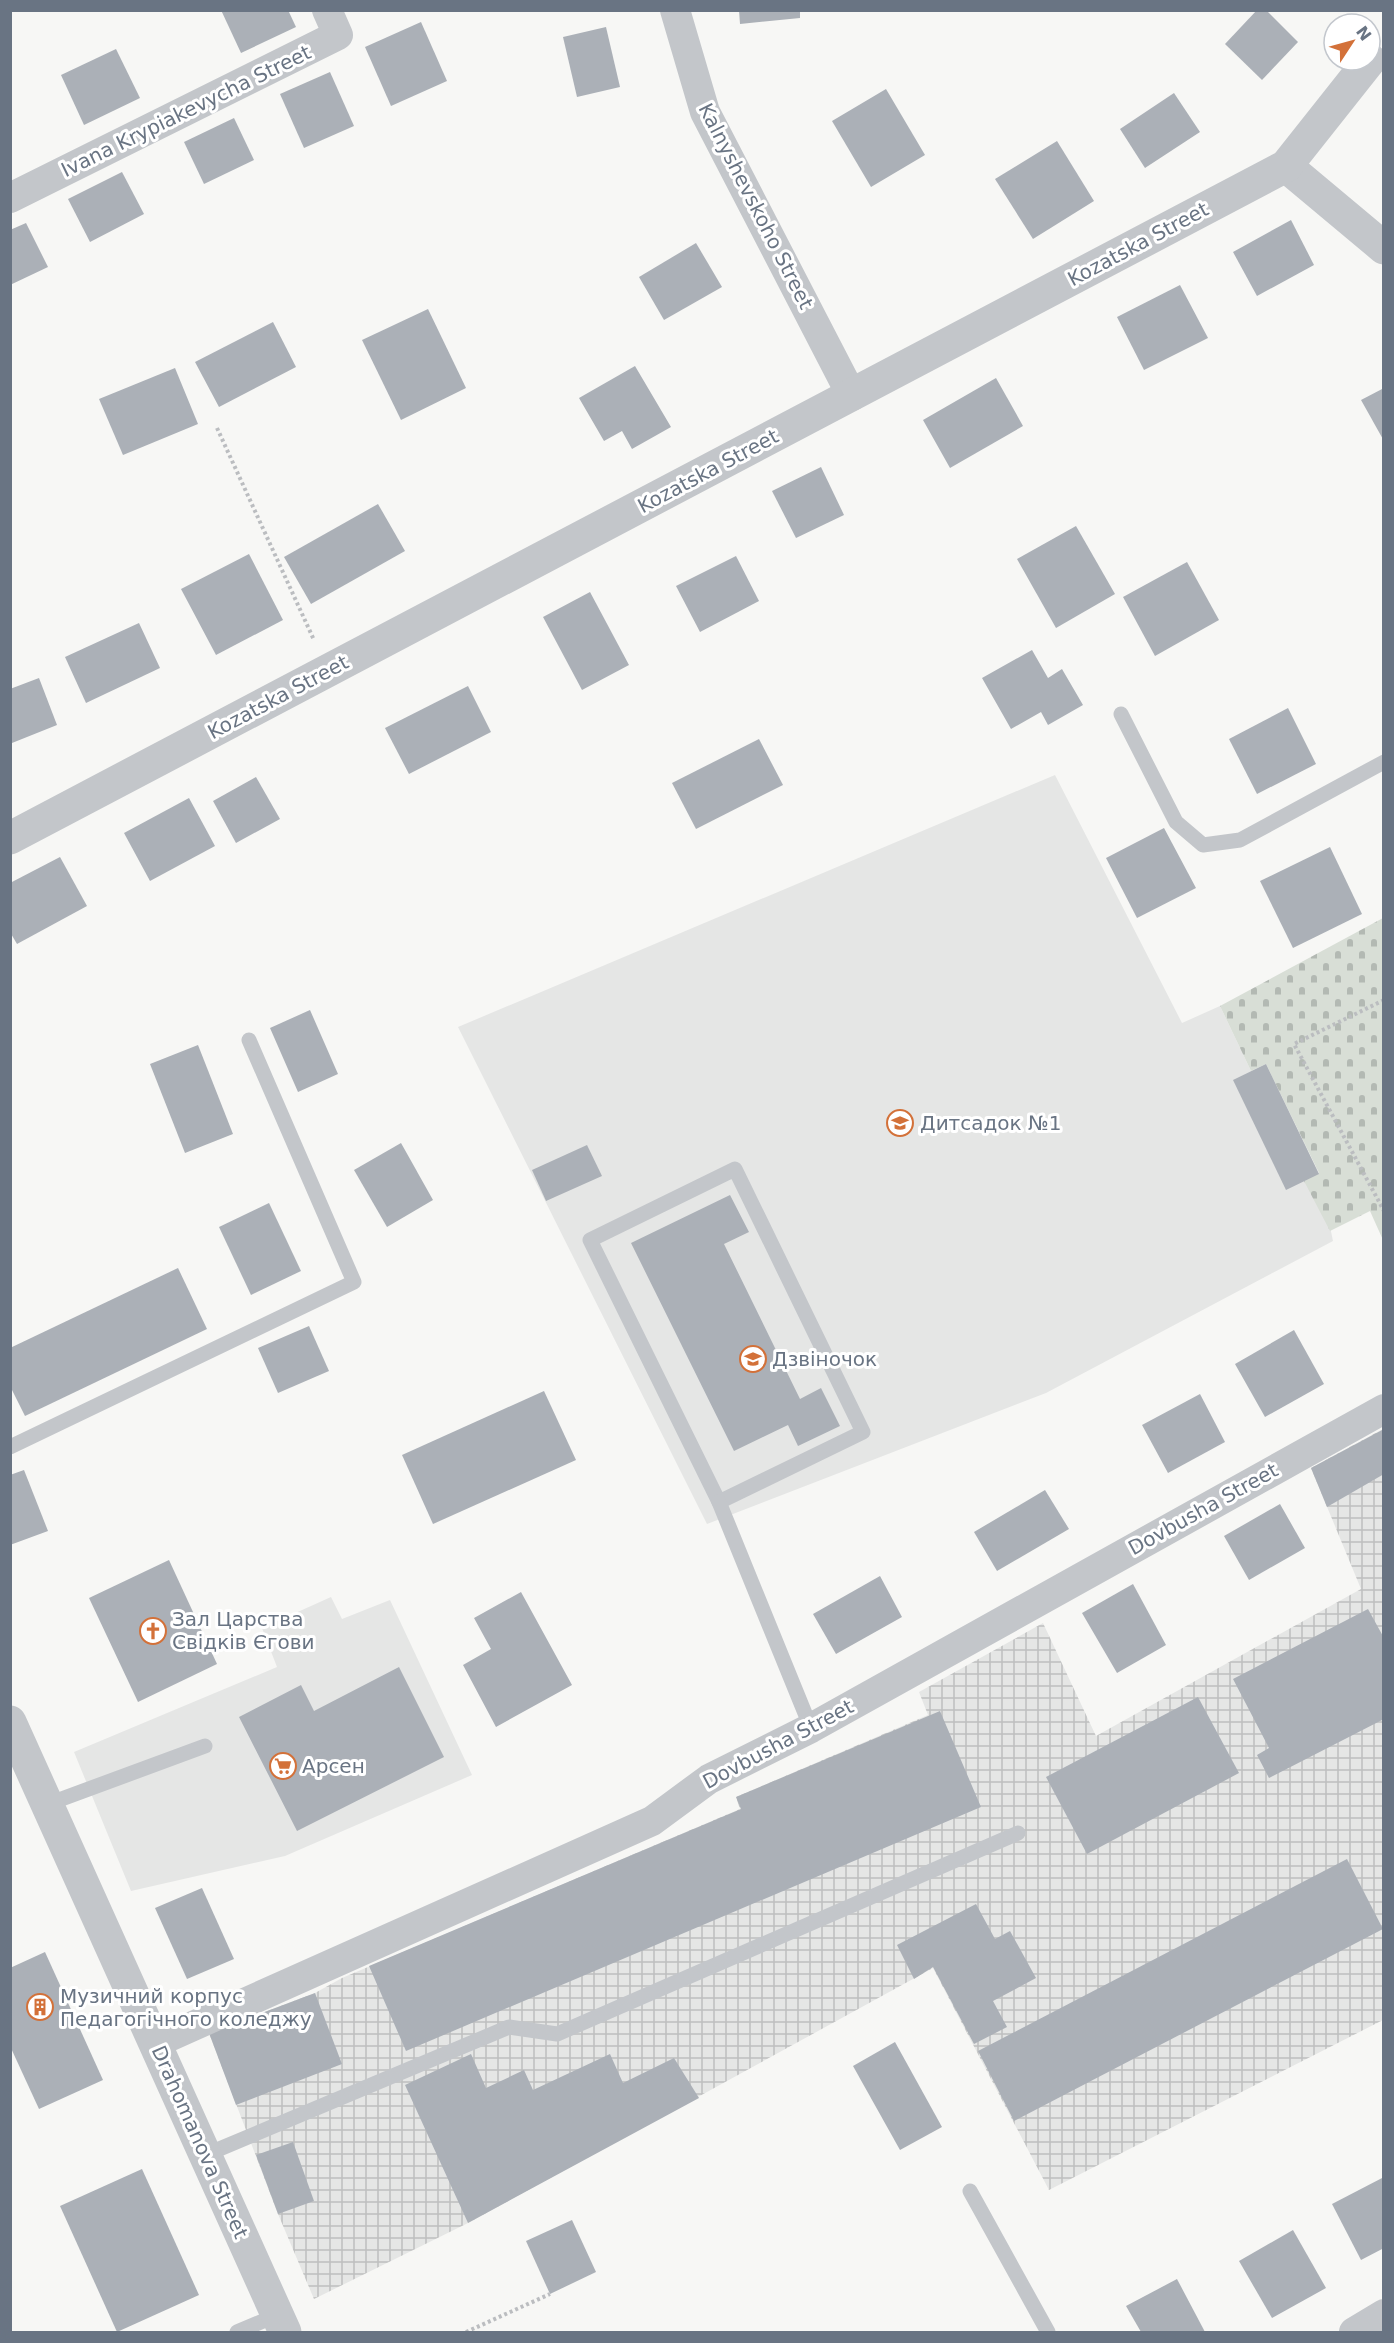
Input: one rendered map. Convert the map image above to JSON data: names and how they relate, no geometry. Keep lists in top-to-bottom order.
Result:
{
  "streets": {
    "street": [
      "Ivana Krypiakevycha Street",
      "Kalnyshevskoho Street",
      "Kozatska Street",
      "Dovbusha Street",
      "Drahomanova Street"
    ]
  },
  "crossings": [
    ["Kalnyshevskoho Street", "Kozatska Street"],
    ["Dovbusha Street", "Drahomanova Street"]
  ],
  "places": {
    "school or university": ["Дитсадок №1", "Дзвіночок"],
    "church": ["Зал Царства Свідків Єгови"],
    "supermarket": ["Арсен"],
    "building": ["Музичний корпус Педагогічного коледжу"]
  },
  "north": "top right"
}
